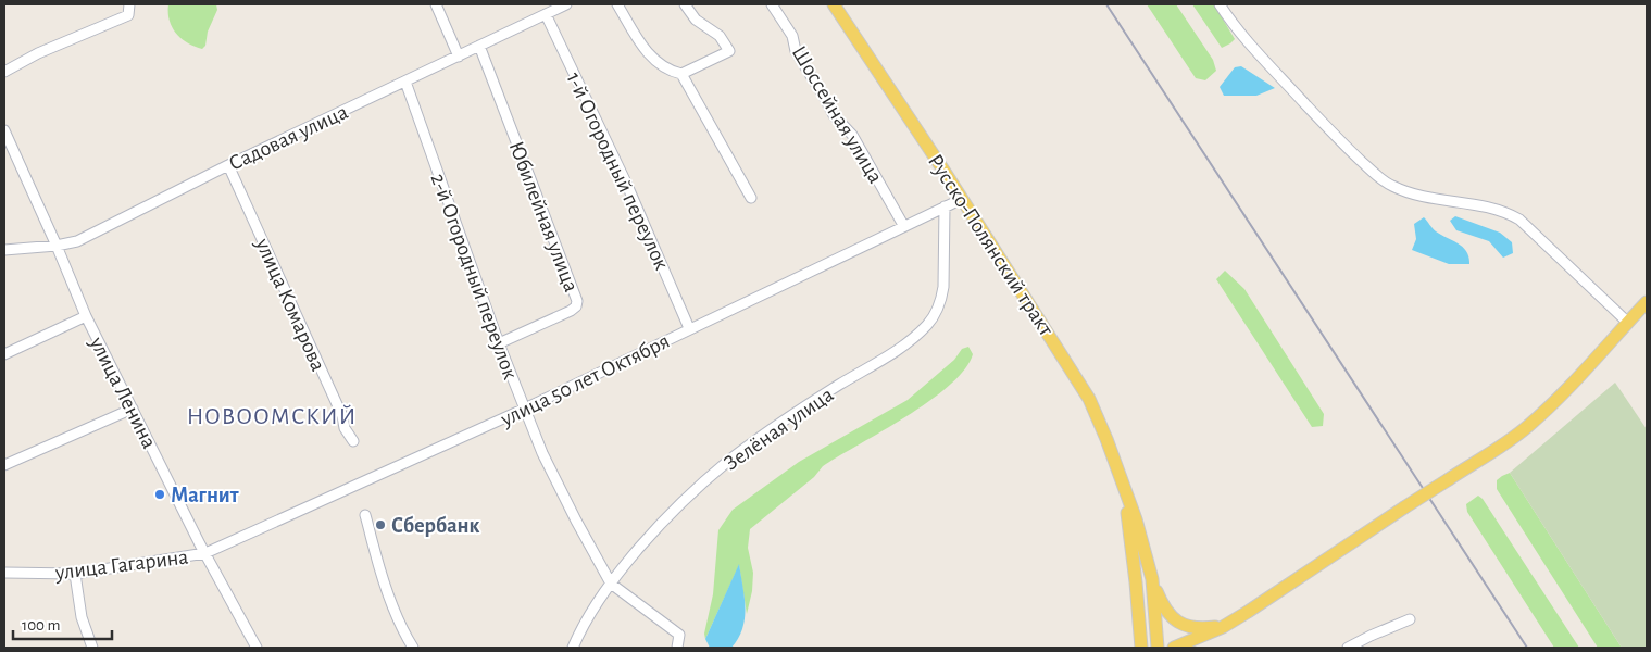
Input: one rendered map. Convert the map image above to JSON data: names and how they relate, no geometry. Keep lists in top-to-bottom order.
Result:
{
  "streets": {
    "main road": ["Русско-Полянский тракт"],
    "street": [
      "Шоссейная улица",
      "Садовая улица",
      "1-й Огородный переулок",
      "Юбилейная улица",
      "2-й Огородный переулок",
      "улица Комарова",
      "улица 50 лет Октября",
      "улица Ленина",
      "Зелёная улица",
      "улица Гагарина"
    ]
  },
  "crossings": [
    ["Шоссейная улица", "улица 50 лет Октября"],
    ["Садовая улица", "1-й Огородный переулок"],
    ["Садовая улица", "Юбилейная улица"],
    ["Садовая улица", "2-й Огородный переулок"],
    ["Садовая улица", "улица Комарова"],
    ["Садовая улица", "улица Ленина"],
    ["1-й Огородный переулок", "улица 50 лет Октября"],
    ["Юбилейная улица", "2-й Огородный переулок"],
    ["Русско-Полянский тракт", "улица 50 лет Октября"],
    ["2-й Огородный переулок", "улица 50 лет Октября"],
    ["2-й Огородный переулок", "Зелёная улица"],
    ["улица 50 лет Октября", "улица Ленина"],
    ["улица 50 лет Октября", "Зелёная улица"],
    ["улица 50 лет Октября", "улица Гагарина"],
    ["улица Ленина", "улица Гагарина"]
  ],
  "districts": ["НОВООМСКИЙ"],
  "places": ["Магнит", "Сбербанк"],
  "scale_bar": "100 m"
}
